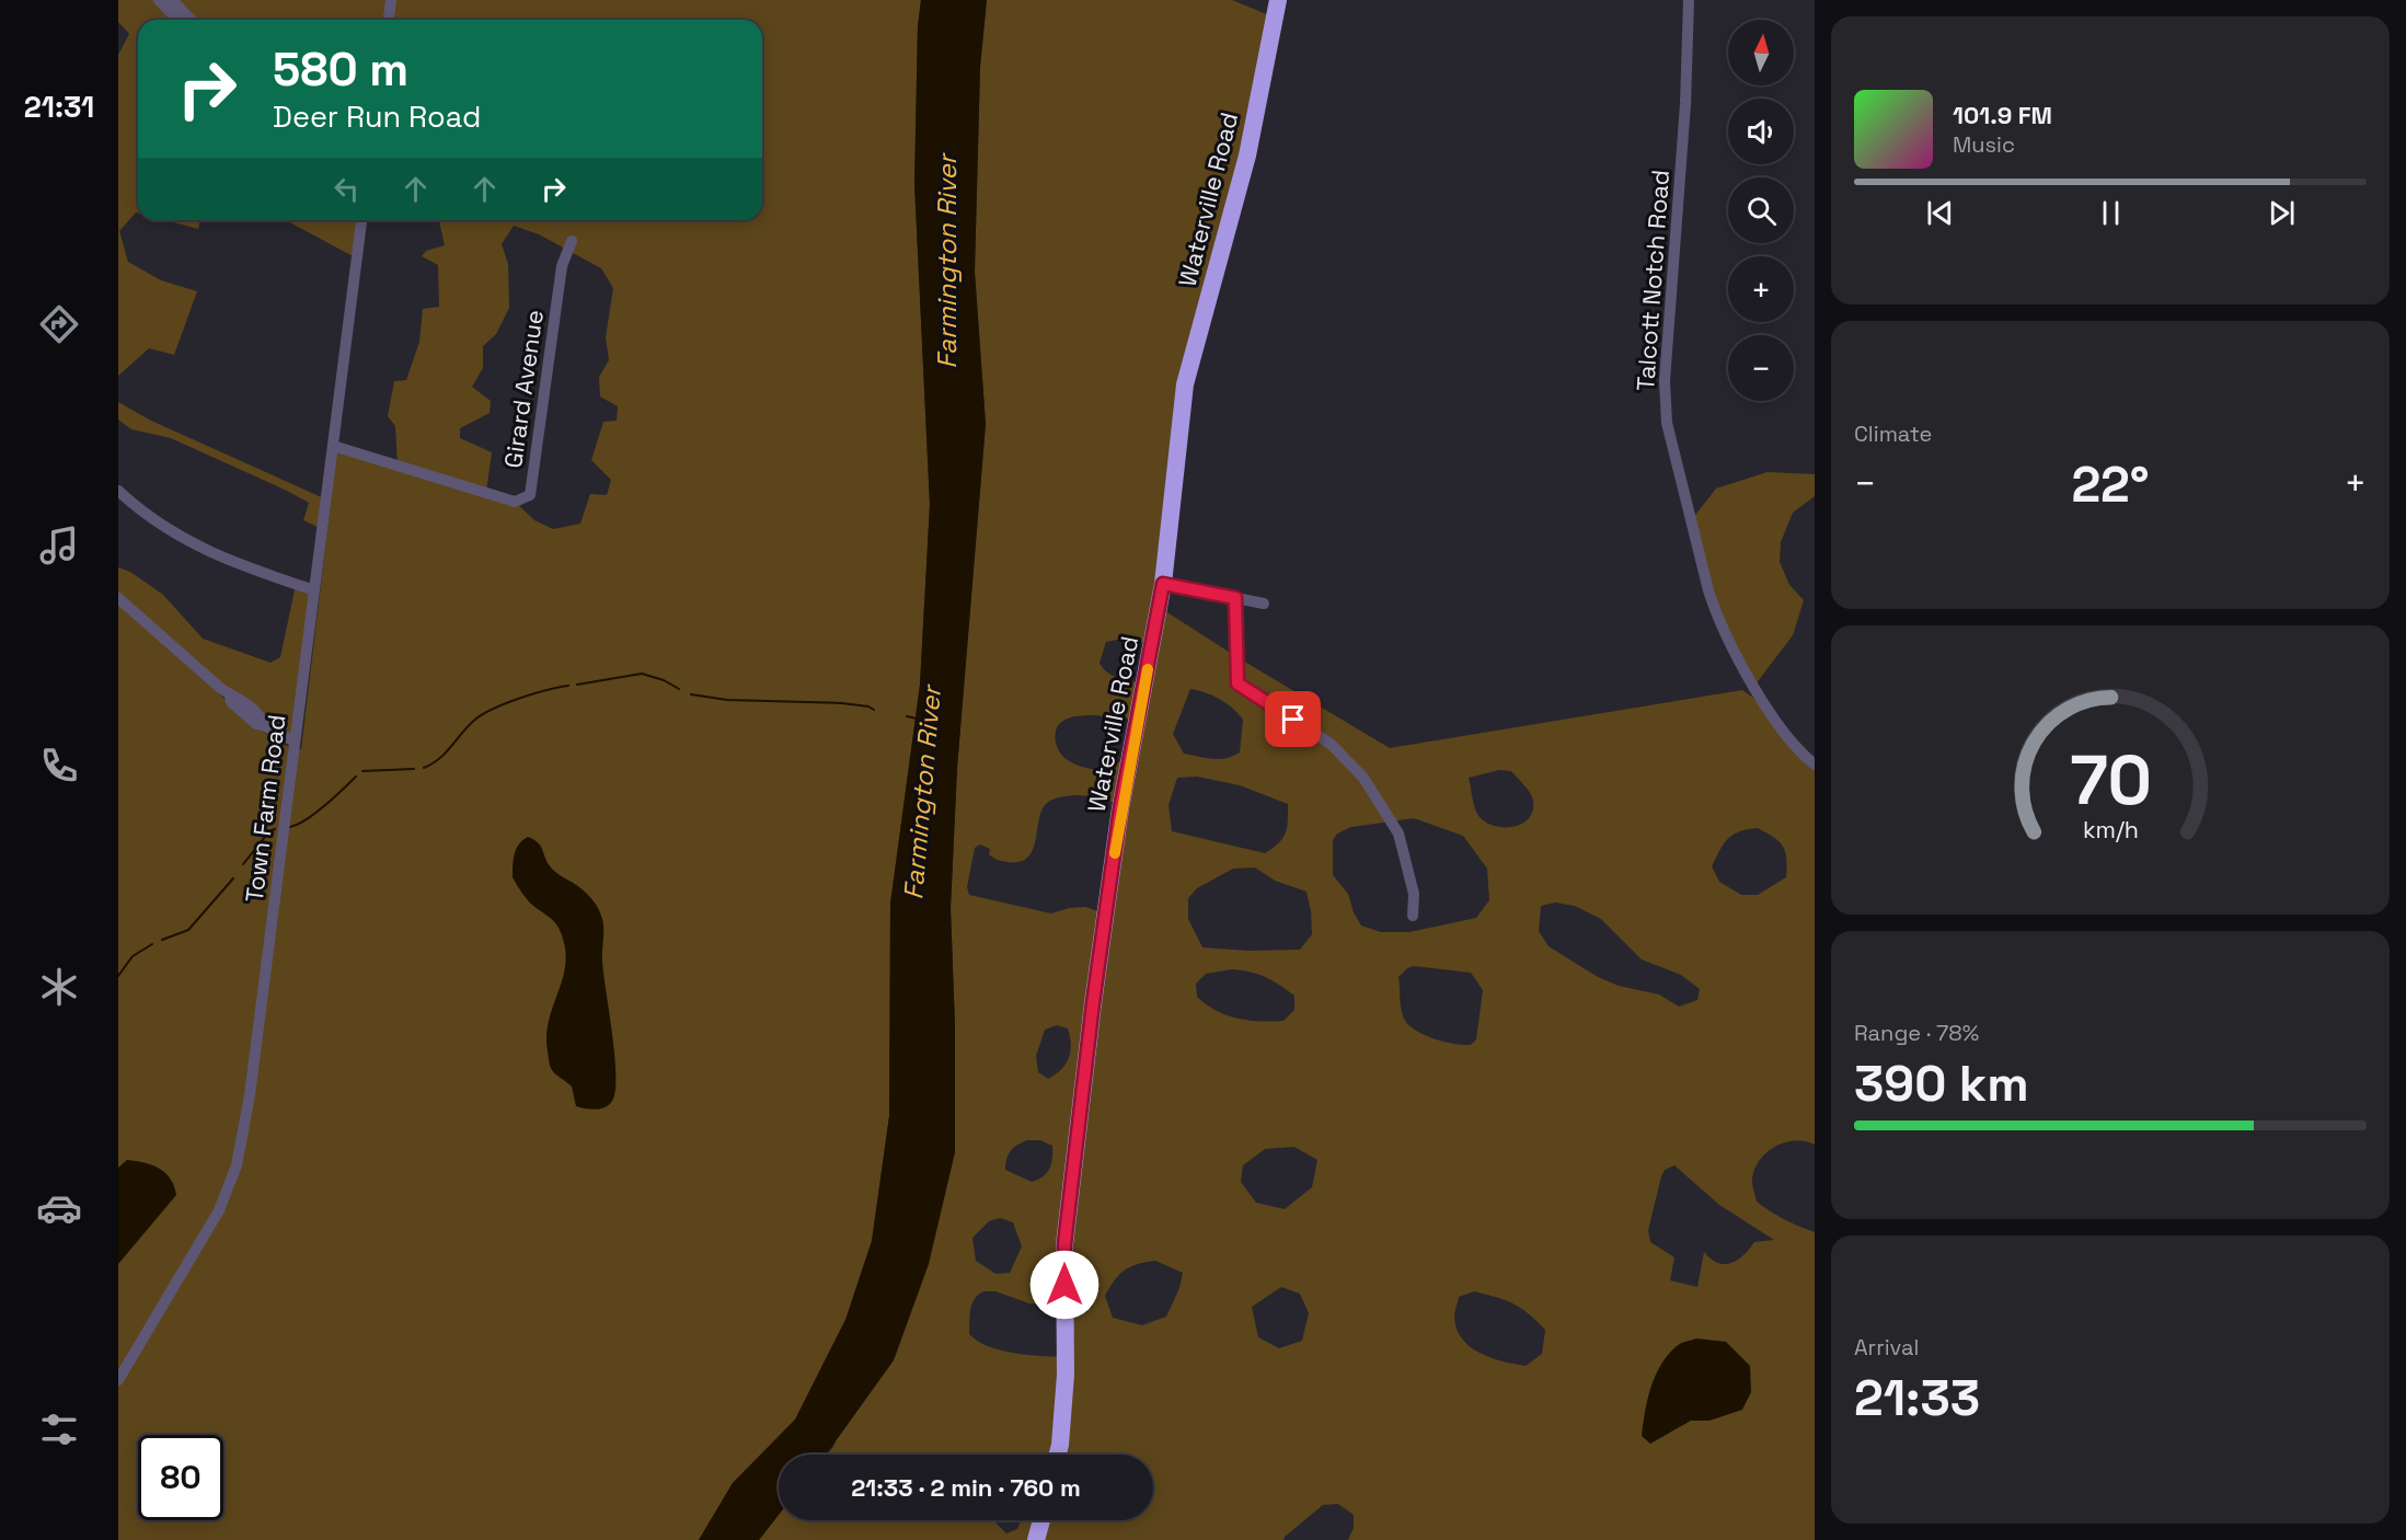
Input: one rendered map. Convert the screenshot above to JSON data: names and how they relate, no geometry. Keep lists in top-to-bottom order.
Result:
{
  "streets": {
    "highway": ["Waterville Road"],
    "street": ["Talcott Notch Road", "Girard Avenue", "Town Farm Road"]
  },
  "crossings": [
    ["Girard Avenue", "Town Farm Road"]
  ],
  "water": ["Farmington River"],
  "north": "top",
  "page": {
    "tabs": "21:31",
    "map_buttons": ["+", "−"],
    "turn": ["580 m", "Deer Run Road"],
    "song": ["101.9 FM", "Music"],
    "tile": [
      "Climate",
      ["Range · 78%", "390 km"],
      ["Arrival", "21:33"]
    ],
    "heat": ["−", "22°", "+"],
    "limit": "80",
    "trip": "21:33 · 2 min · 760 m",
    "gauge": ["70", "km/h"]
  }
}
